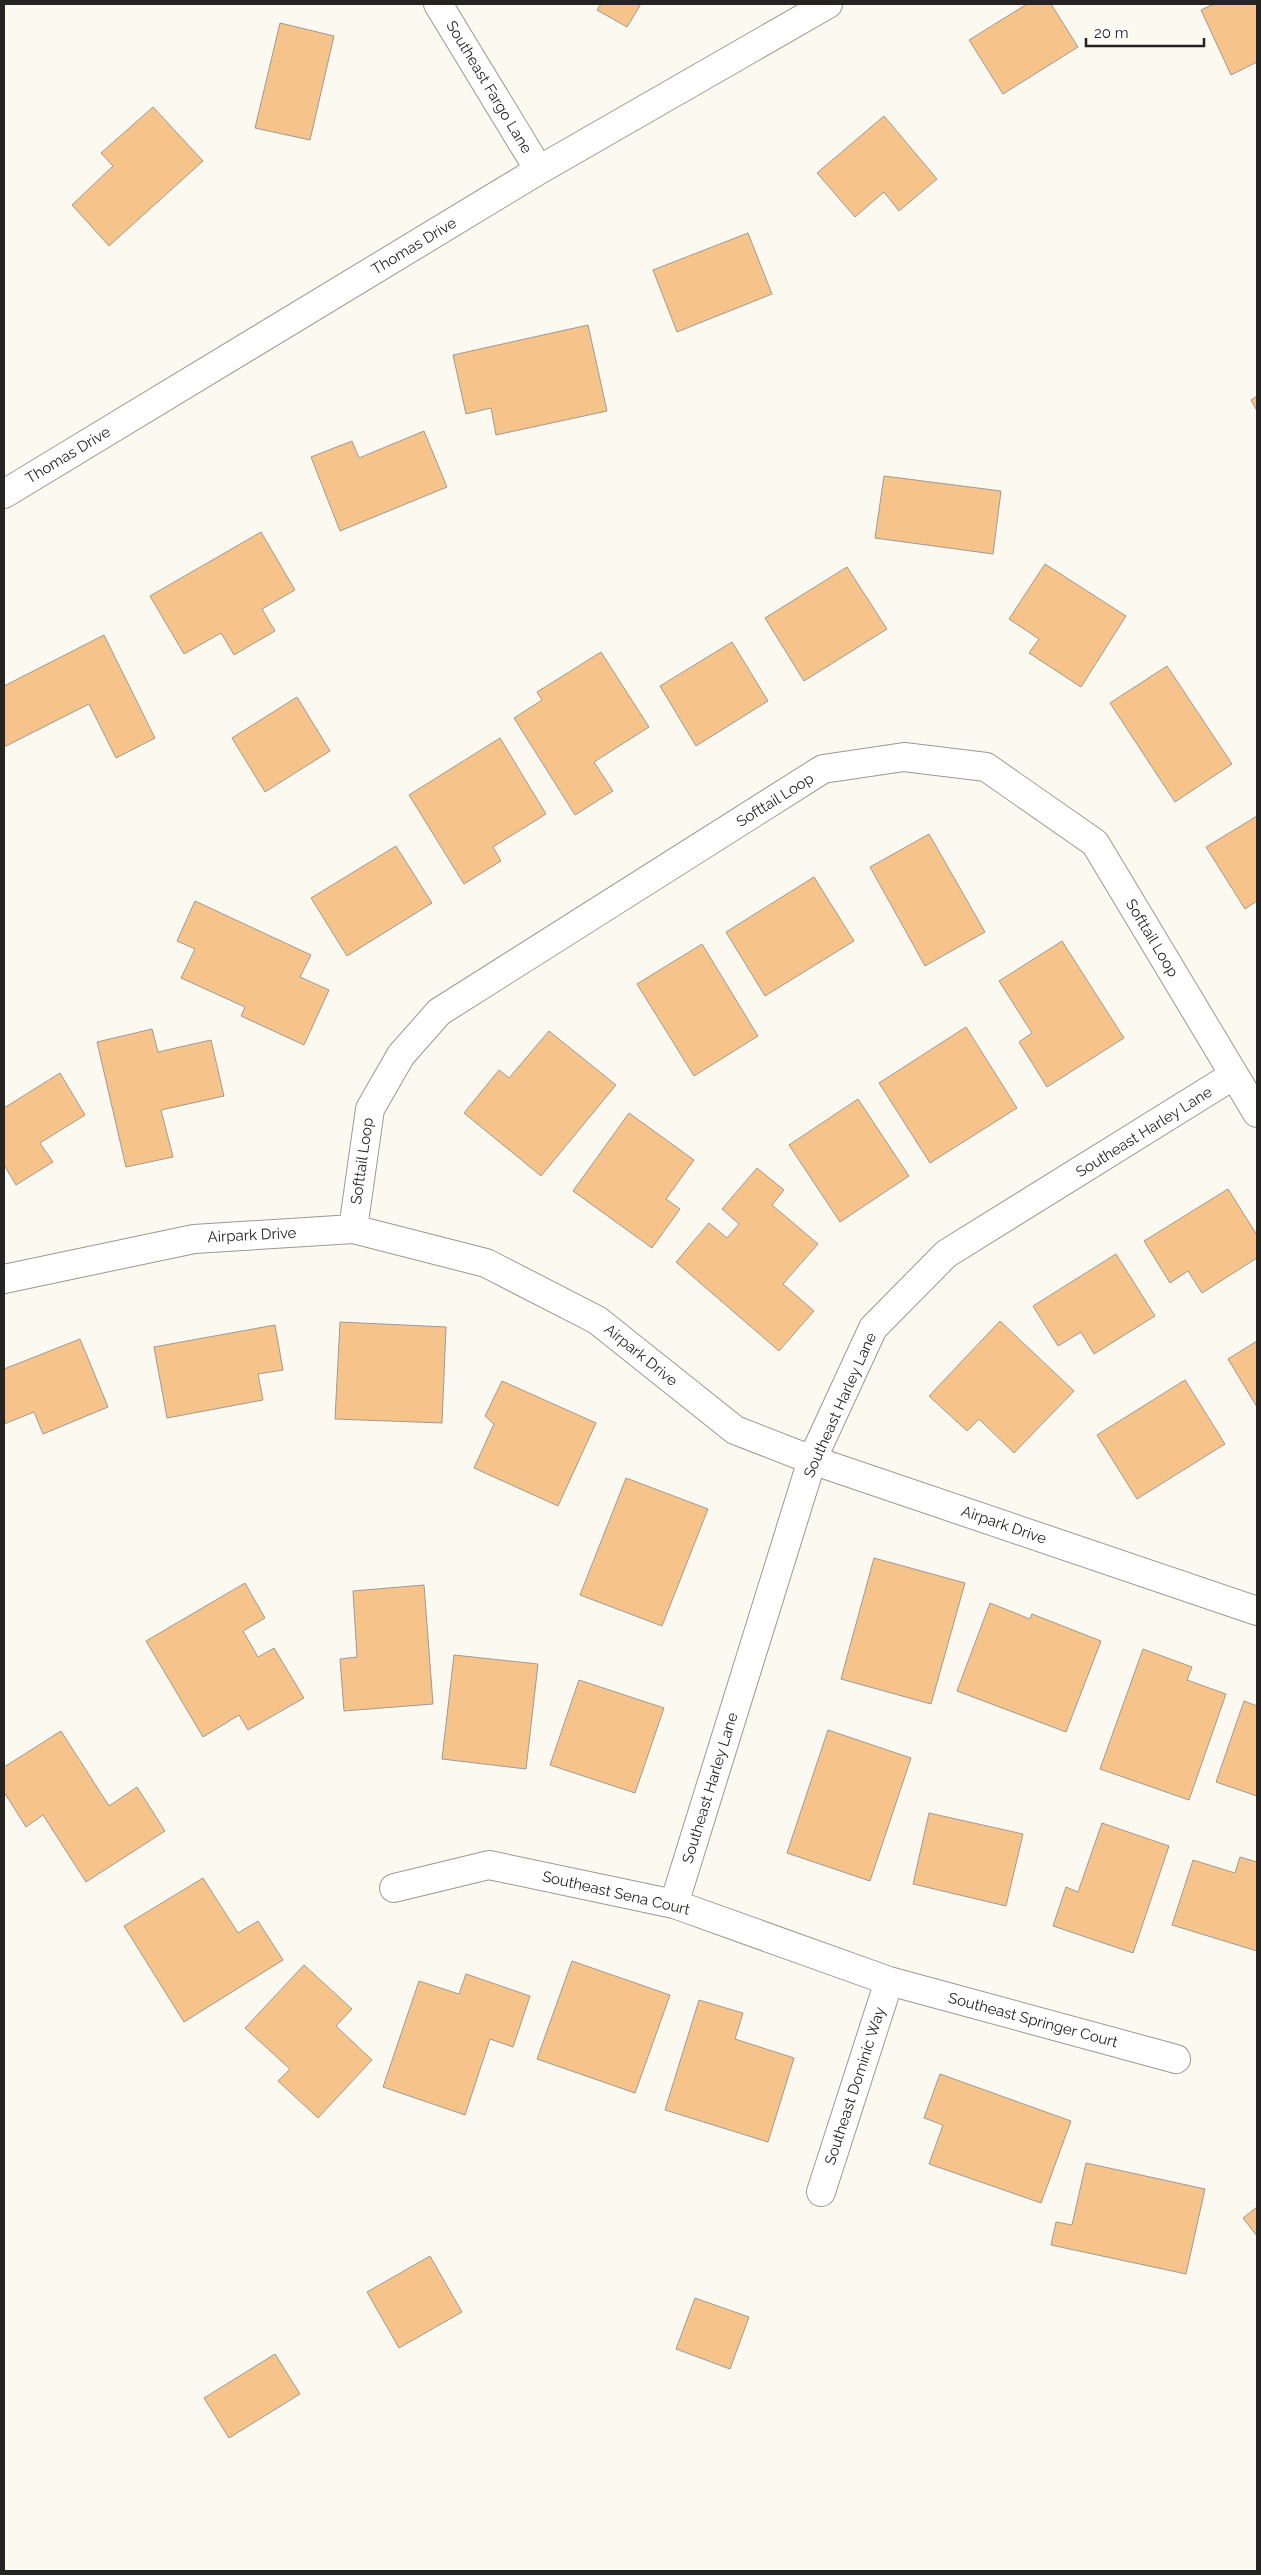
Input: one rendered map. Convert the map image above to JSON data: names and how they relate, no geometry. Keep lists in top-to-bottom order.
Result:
{
  "streets": {
    "street": [
      "Southeast Fargo Lane",
      "Thomas Drive",
      "Softtail Loop",
      "Southeast Harley Lane",
      "Airpark Drive",
      "Southeast Sena Court",
      "Southeast Springer Court",
      "Southeast Dominic Way"
    ]
  },
  "crossings": [
    ["Southeast Fargo Lane", "Thomas Drive"],
    ["Softtail Loop", "Southeast Harley Lane"],
    ["Softtail Loop", "Airpark Drive"],
    ["Southeast Harley Lane", "Airpark Drive"],
    ["Southeast Harley Lane", "Southeast Sena Court"],
    ["Southeast Sena Court", "Southeast Springer Court"],
    ["Southeast Sena Court", "Southeast Dominic Way"],
    ["Southeast Springer Court", "Southeast Dominic Way"]
  ],
  "scale_bar": "20 m"
}
